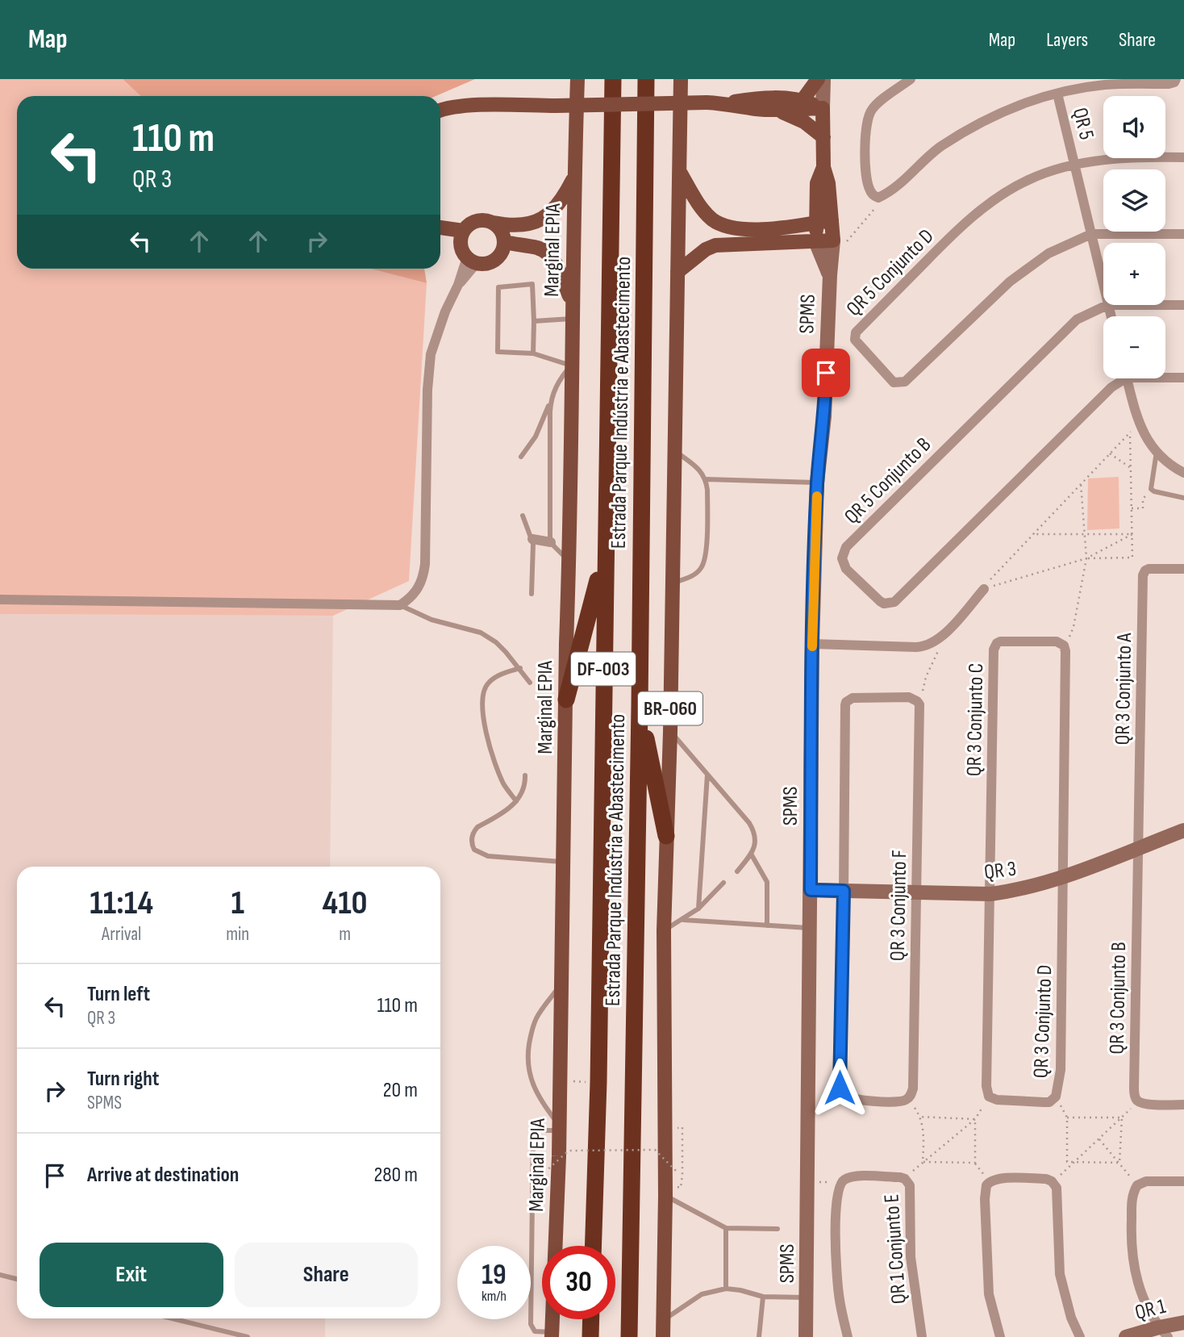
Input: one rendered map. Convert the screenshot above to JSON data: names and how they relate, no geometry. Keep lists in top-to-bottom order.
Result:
{
  "streets": {
    "highway": ["Estrada Parque Indústria e Abastecimento", "DF-003"],
    "main road": ["Marginal EPIA", "BR-060"],
    "street": [
      "QR 5",
      "QR 5 Conjunto D",
      "SPMS",
      "QR 5 Conjunto B",
      "QR 3 Conjunto A",
      "QR 3 Conjunto C",
      "QR 3",
      "QR 3 Conjunto F",
      "QR 3 Conjunto B",
      "QR 3 Conjunto D",
      "QR 1 Conjunto E",
      "QR 1"
    ]
  },
  "crossings": [
    ["QR 5", "QR 5 Conjunto D"],
    ["QR 5", "QR 5 Conjunto B"],
    ["SPMS", "QR 3"],
    ["QR 3 Conjunto A", "QR 3"],
    ["QR 3 Conjunto A", "QR 3 Conjunto B"],
    ["QR 3 Conjunto C", "QR 3"],
    ["QR 3", "QR 3 Conjunto F"],
    ["QR 3", "QR 3 Conjunto B"],
    ["QR 3", "QR 3 Conjunto D"]
  ],
  "page": {
    "header": "Map",
    "nav": ["Map", "Layers", "Share"],
    "map_buttons": ["+", "−"],
    "turn": ["110 m", "QR 3"],
    "eta": [
      "11:14",
      "Arrival",
      "1",
      "min",
      "410",
      "m"
    ],
    "list": [
      {
        "name": "Turn left",
        "note": "QR 3",
        "value": "110 m"
      },
      {
        "name": "Turn right",
        "note": "SPMS",
        "value": "20 m"
      },
      {
        "name": "Arrive at destination",
        "value": "280 m"
      }
    ],
    "buttons": ["Exit", "Share"],
    "speed": "19 km/h",
    "limit": "30"
  }
}
